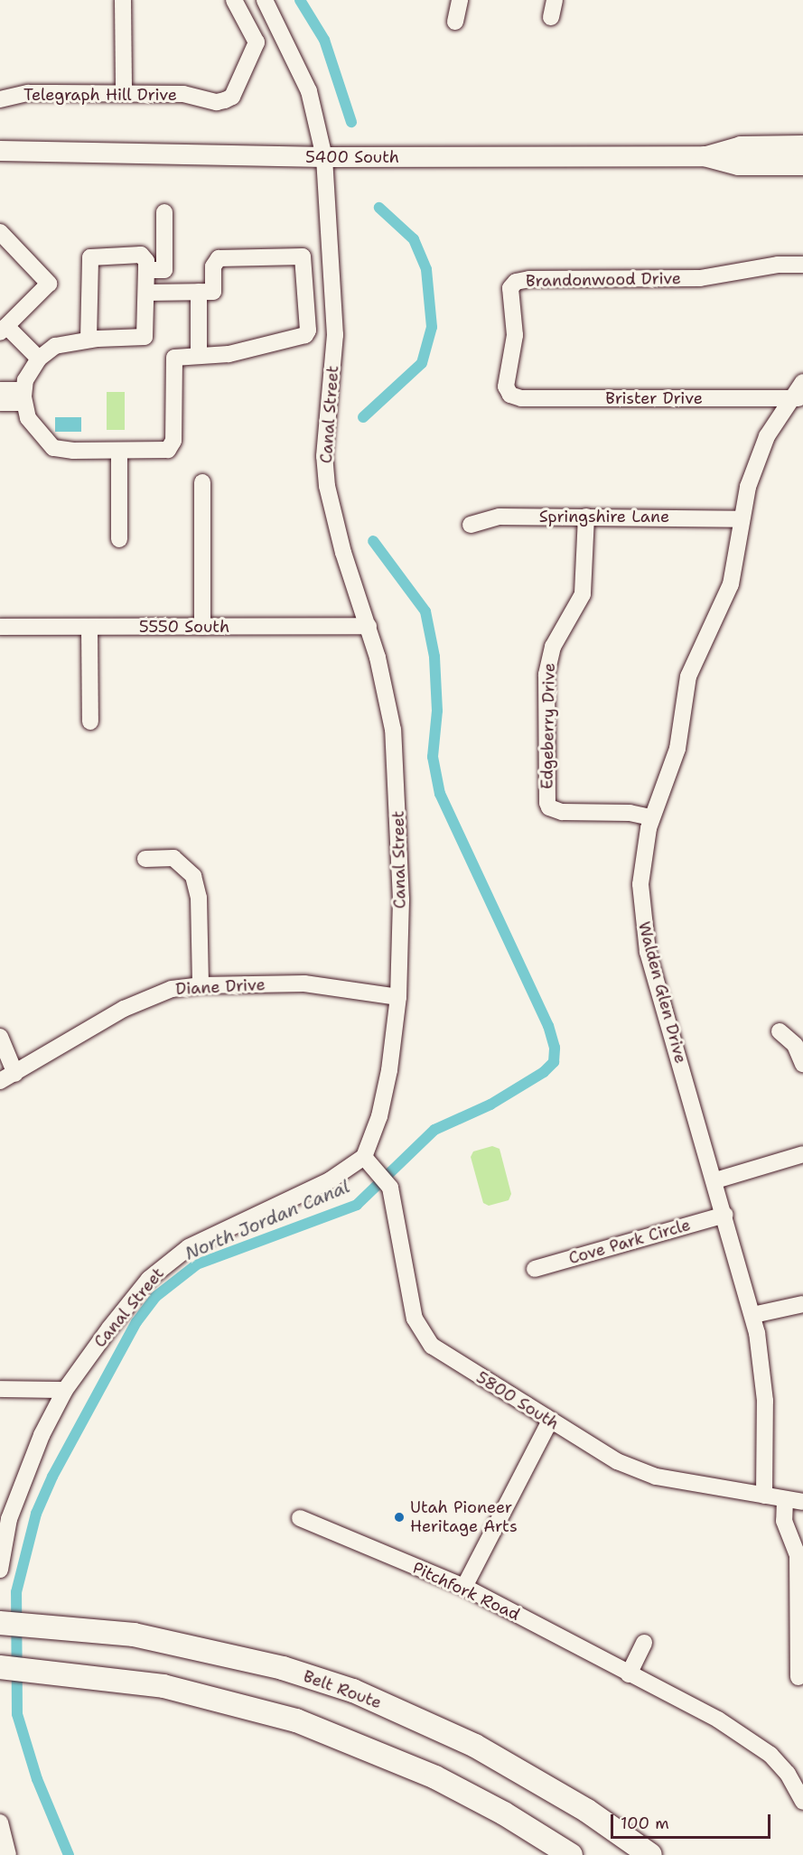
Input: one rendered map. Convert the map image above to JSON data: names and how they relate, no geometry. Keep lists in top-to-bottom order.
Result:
{
  "streets": {
    "highway": ["Belt Route"],
    "main road": ["5400 South"],
    "street": [
      "Telegraph Hill Drive",
      "Brandonwood Drive",
      "Brister Drive",
      "Canal Street",
      "Springshire Lane",
      "5550 South",
      "Edgeberry Drive",
      "Diane Drive",
      "Walden Glen Drive",
      "Cove Park Circle",
      "5800 South",
      "Pitchfork Road"
    ]
  },
  "crossings": [
    ["5400 South", "Canal Street"],
    ["Brandonwood Drive", "Brister Drive"],
    ["Brister Drive", "Walden Glen Drive"],
    ["Canal Street", "5550 South"],
    ["Canal Street", "Diane Drive"],
    ["Canal Street", "5800 South"],
    ["Springshire Lane", "Edgeberry Drive"],
    ["Springshire Lane", "Walden Glen Drive"],
    ["Edgeberry Drive", "Walden Glen Drive"],
    ["Walden Glen Drive", "Cove Park Circle"],
    ["Walden Glen Drive", "5800 South"]
  ],
  "water": ["North Jordan Canal"],
  "places": ["Utah Pioneer Heritage Arts"],
  "scale_bar": "100 m"
}
